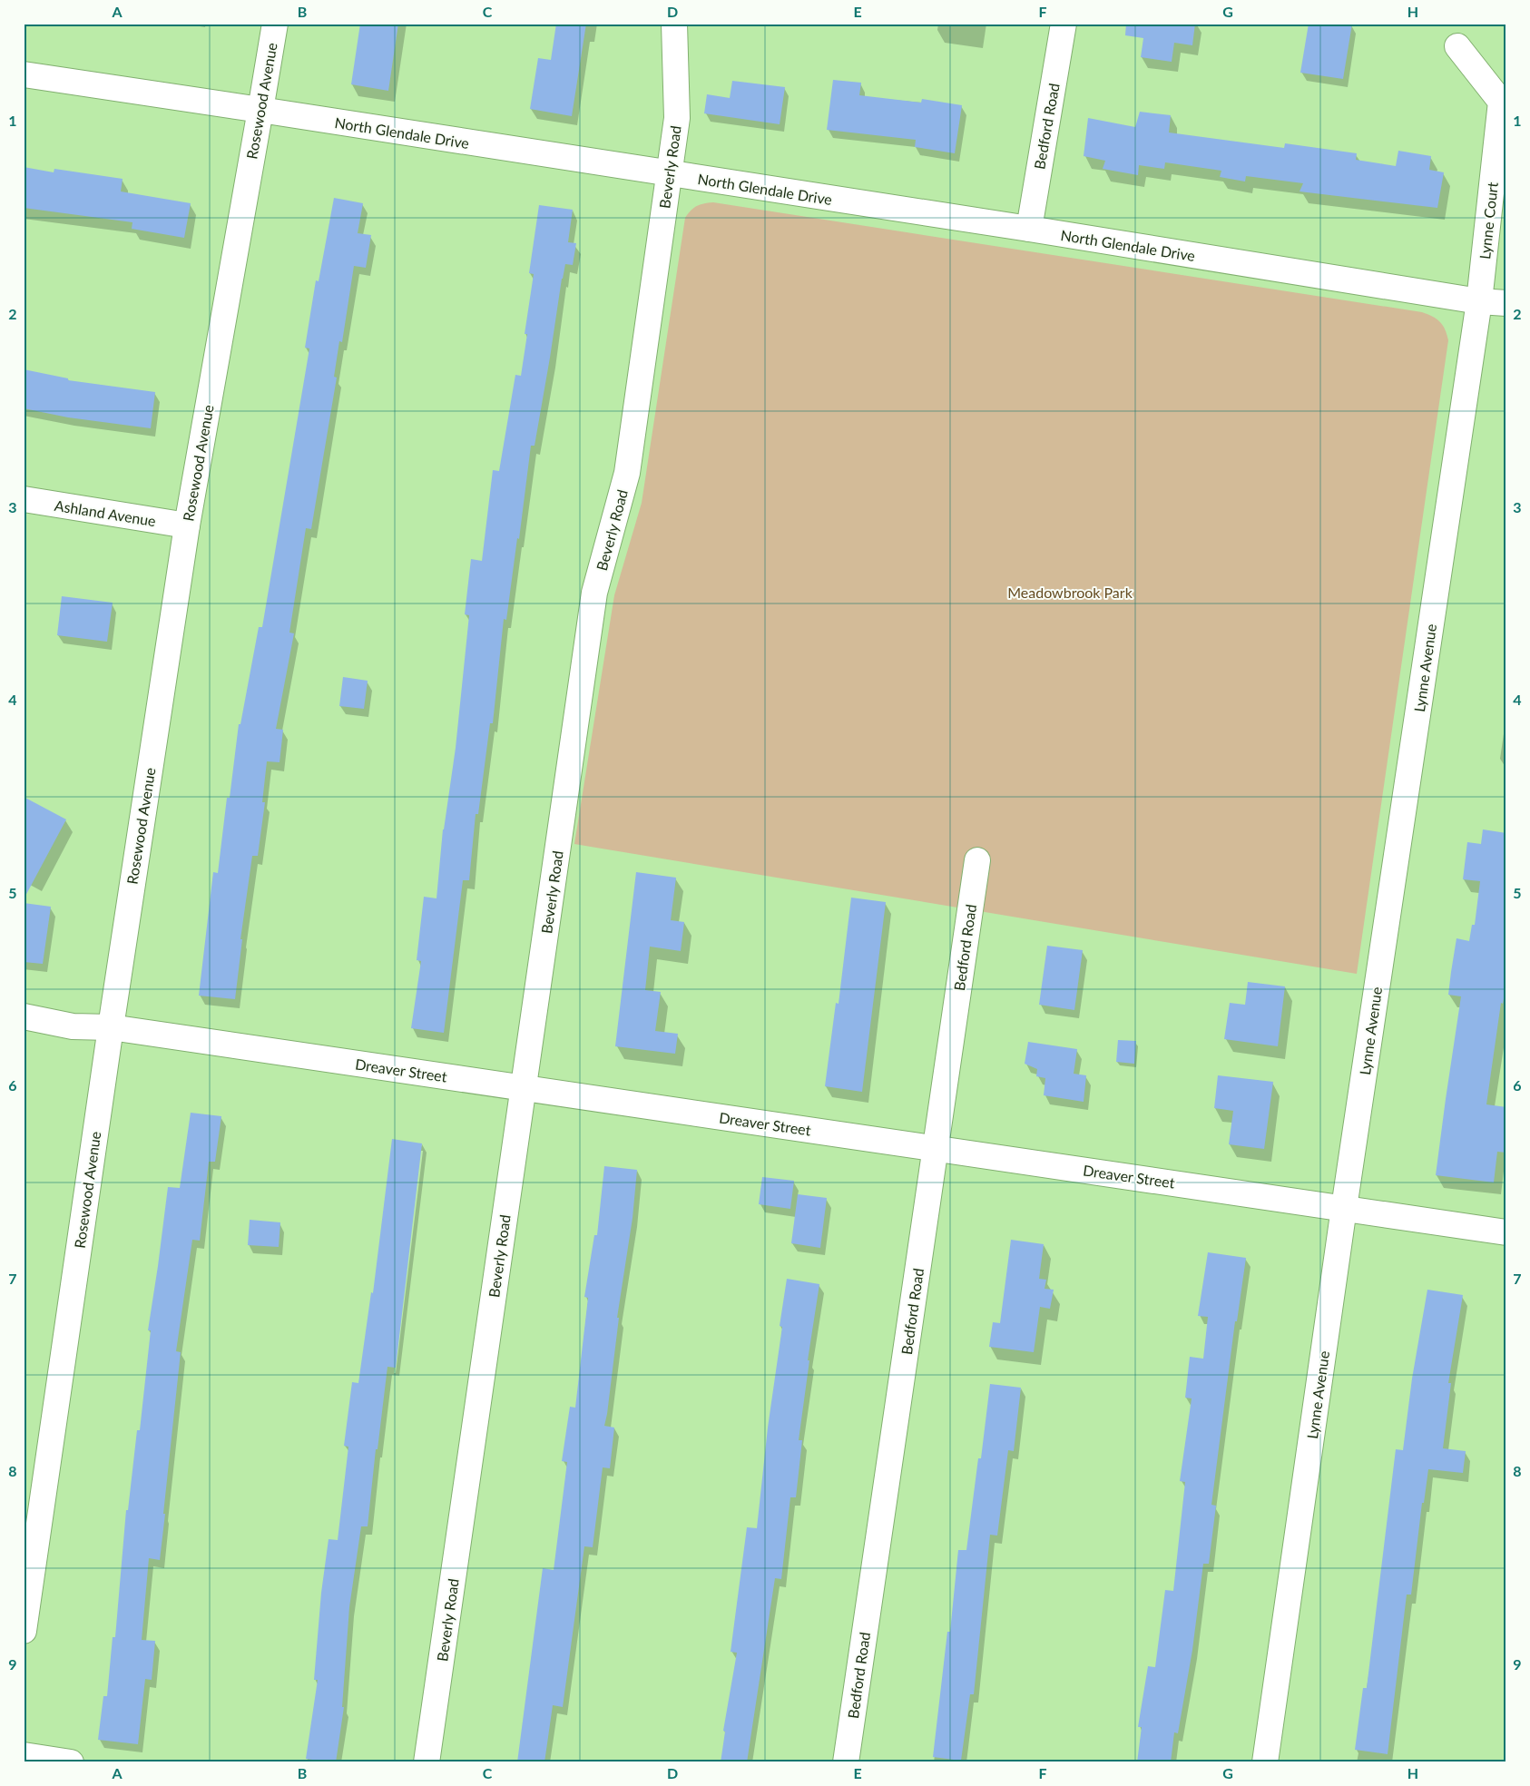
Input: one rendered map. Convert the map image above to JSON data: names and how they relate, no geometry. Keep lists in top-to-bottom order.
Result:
{
  "streets": {
    "street": [
      "Rosewood Avenue",
      "Bedford Road",
      "North Glendale Drive",
      "Beverly Road",
      "Lynne Court",
      "Ashland Avenue",
      "Lynne Avenue",
      "Dreaver Street"
    ]
  },
  "crossings": [
    ["Rosewood Avenue", "North Glendale Drive"],
    ["Rosewood Avenue", "Ashland Avenue"],
    ["Rosewood Avenue", "Dreaver Street"],
    ["Bedford Road", "North Glendale Drive"],
    ["Bedford Road", "Dreaver Street"],
    ["North Glendale Drive", "Beverly Road"],
    ["North Glendale Drive", "Lynne Court"],
    ["North Glendale Drive", "Lynne Avenue"],
    ["Beverly Road", "Dreaver Street"],
    ["Lynne Court", "Lynne Avenue"],
    ["Lynne Avenue", "Dreaver Street"]
  ],
  "parks": ["Meadowbrook Park"],
  "grid": {
    "columns": [
      "A",
      "B",
      "C",
      "D",
      "E",
      "F",
      "G",
      "H"
    ],
    "rows": [
      "1",
      "2",
      "3",
      "4",
      "5",
      "6",
      "7",
      "8",
      "9"
    ]
  }
}
